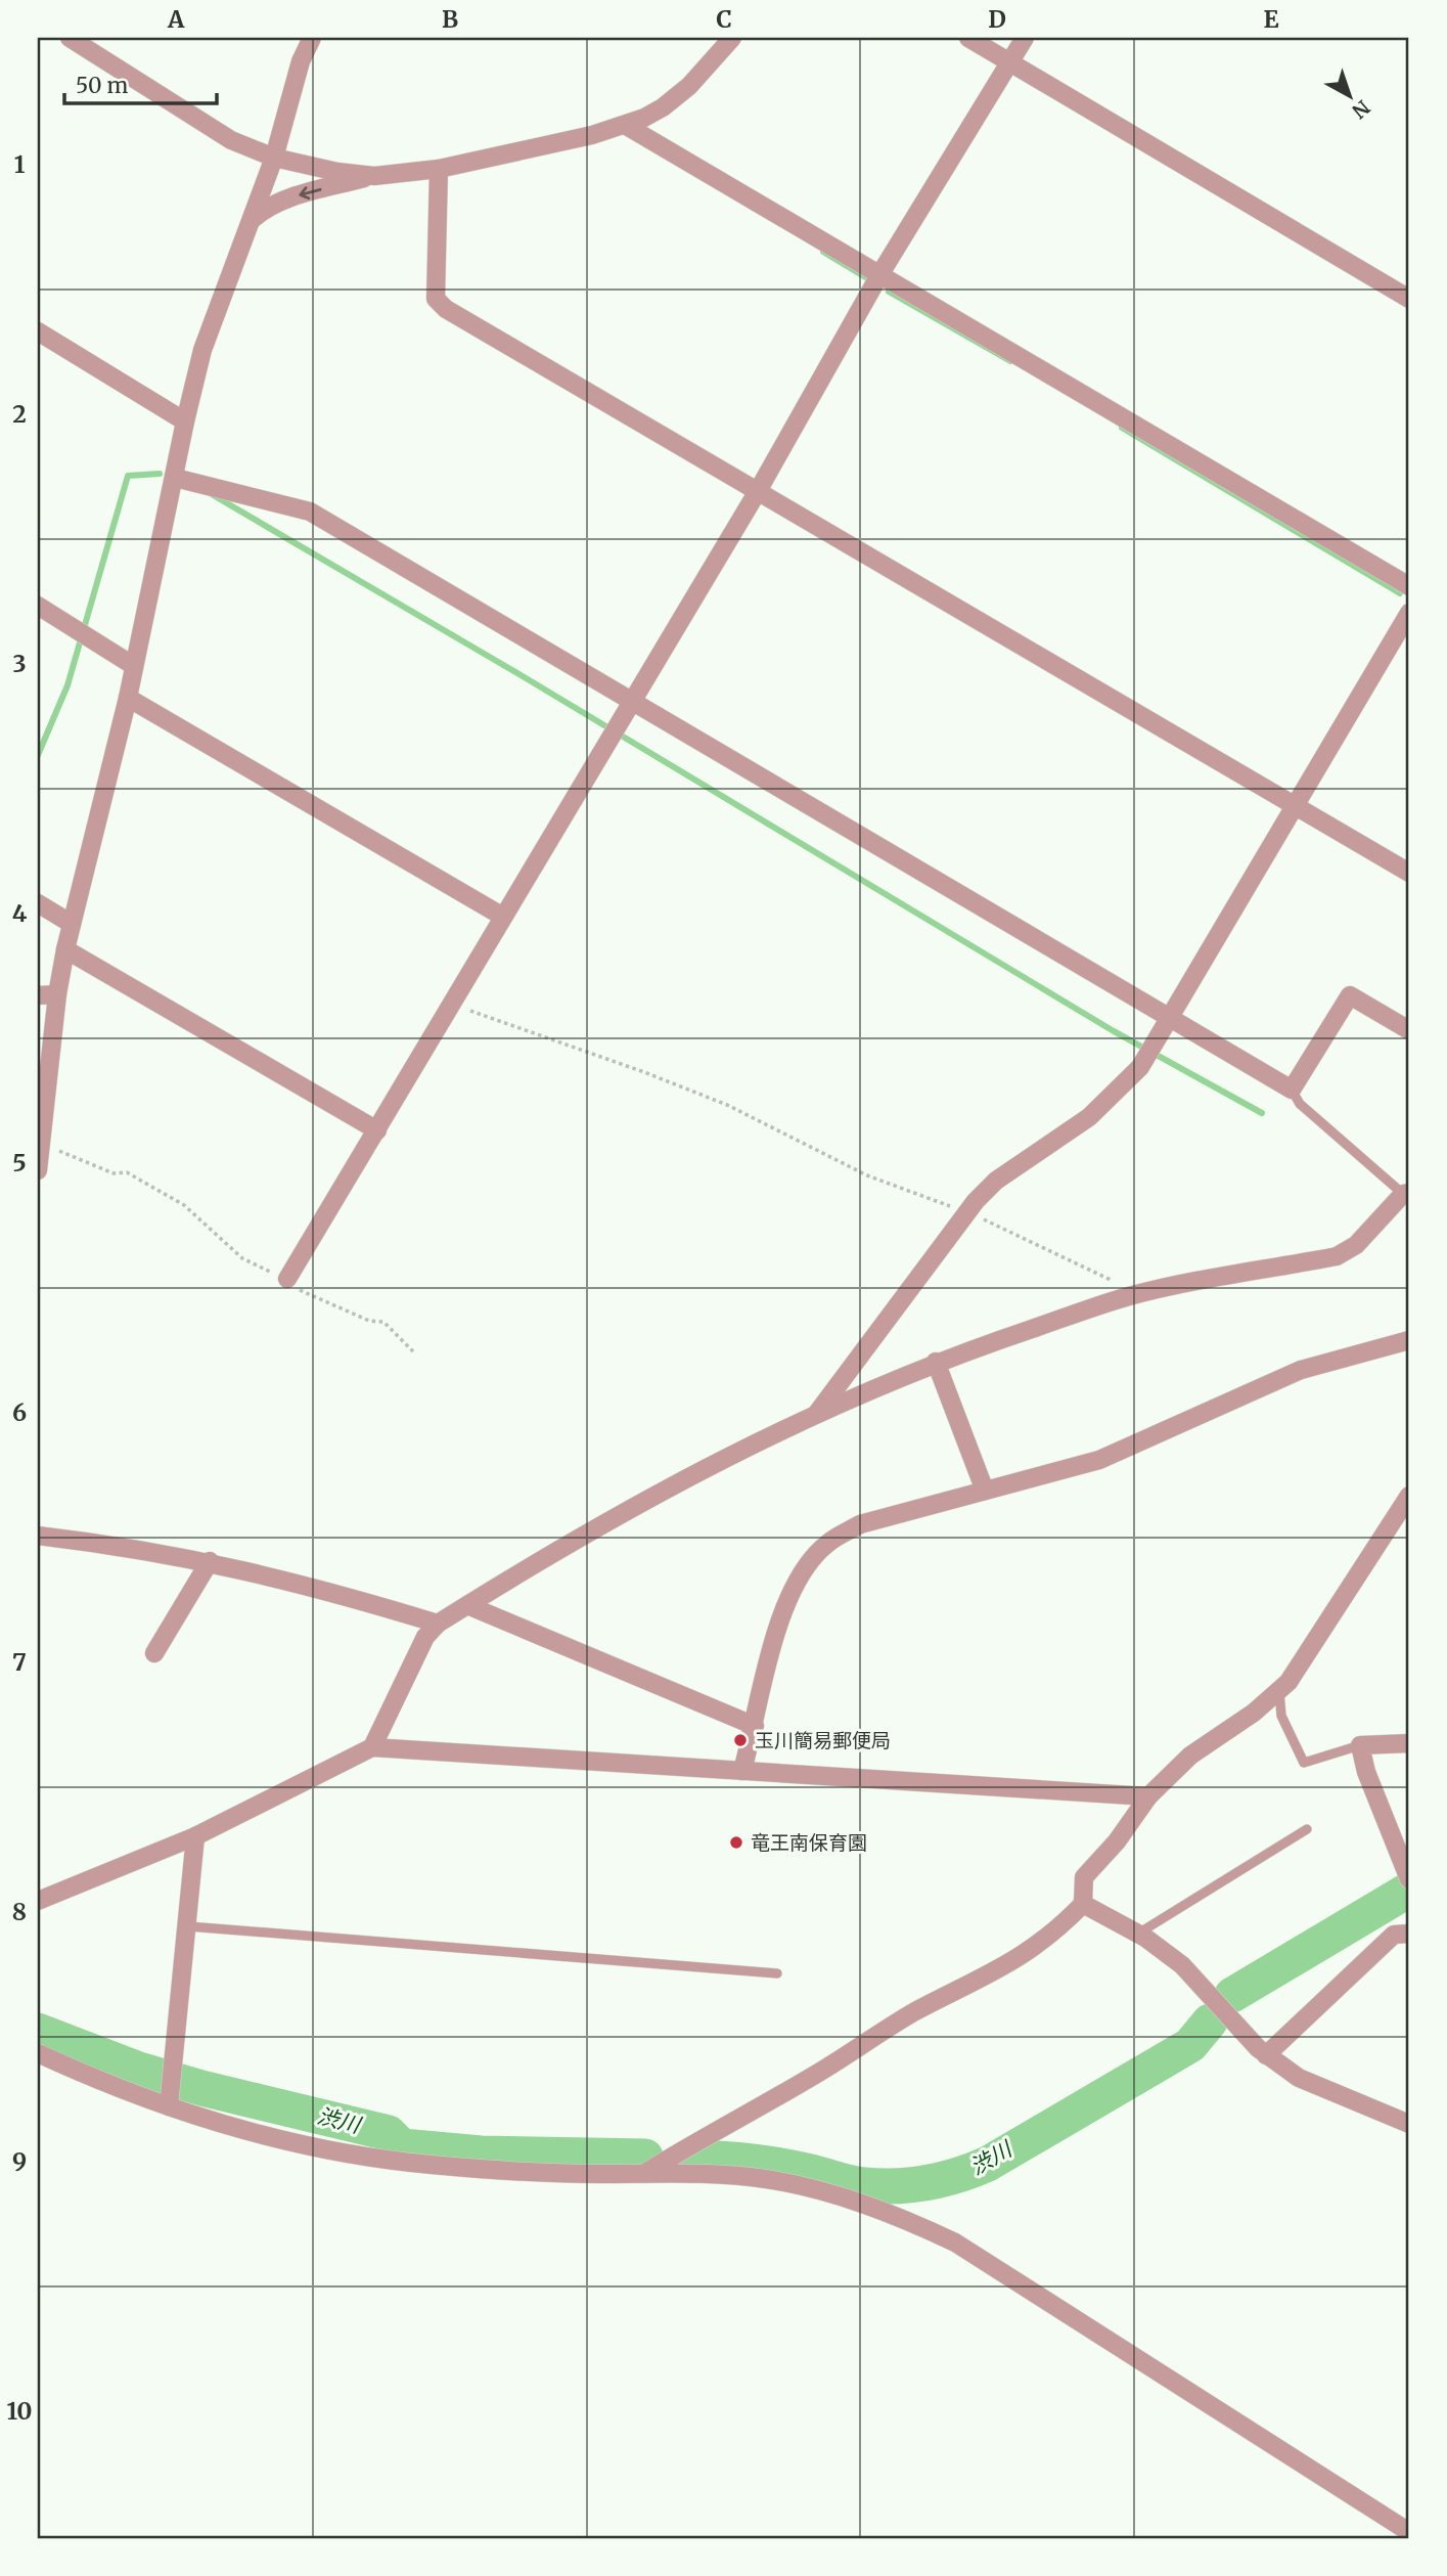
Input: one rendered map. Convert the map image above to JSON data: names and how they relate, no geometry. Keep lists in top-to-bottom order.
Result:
{
  "water": ["渋川"],
  "places": ["玉川簡易郵便局", "竜王南保育園"],
  "scale_bar": "50 m",
  "north": "bottom right",
  "grid": {
    "columns": [
      "A",
      "B",
      "C",
      "D",
      "E"
    ],
    "rows": [
      "1",
      "2",
      "3",
      "4",
      "5",
      "6",
      "7",
      "8",
      "9",
      "10"
    ]
  }
}
